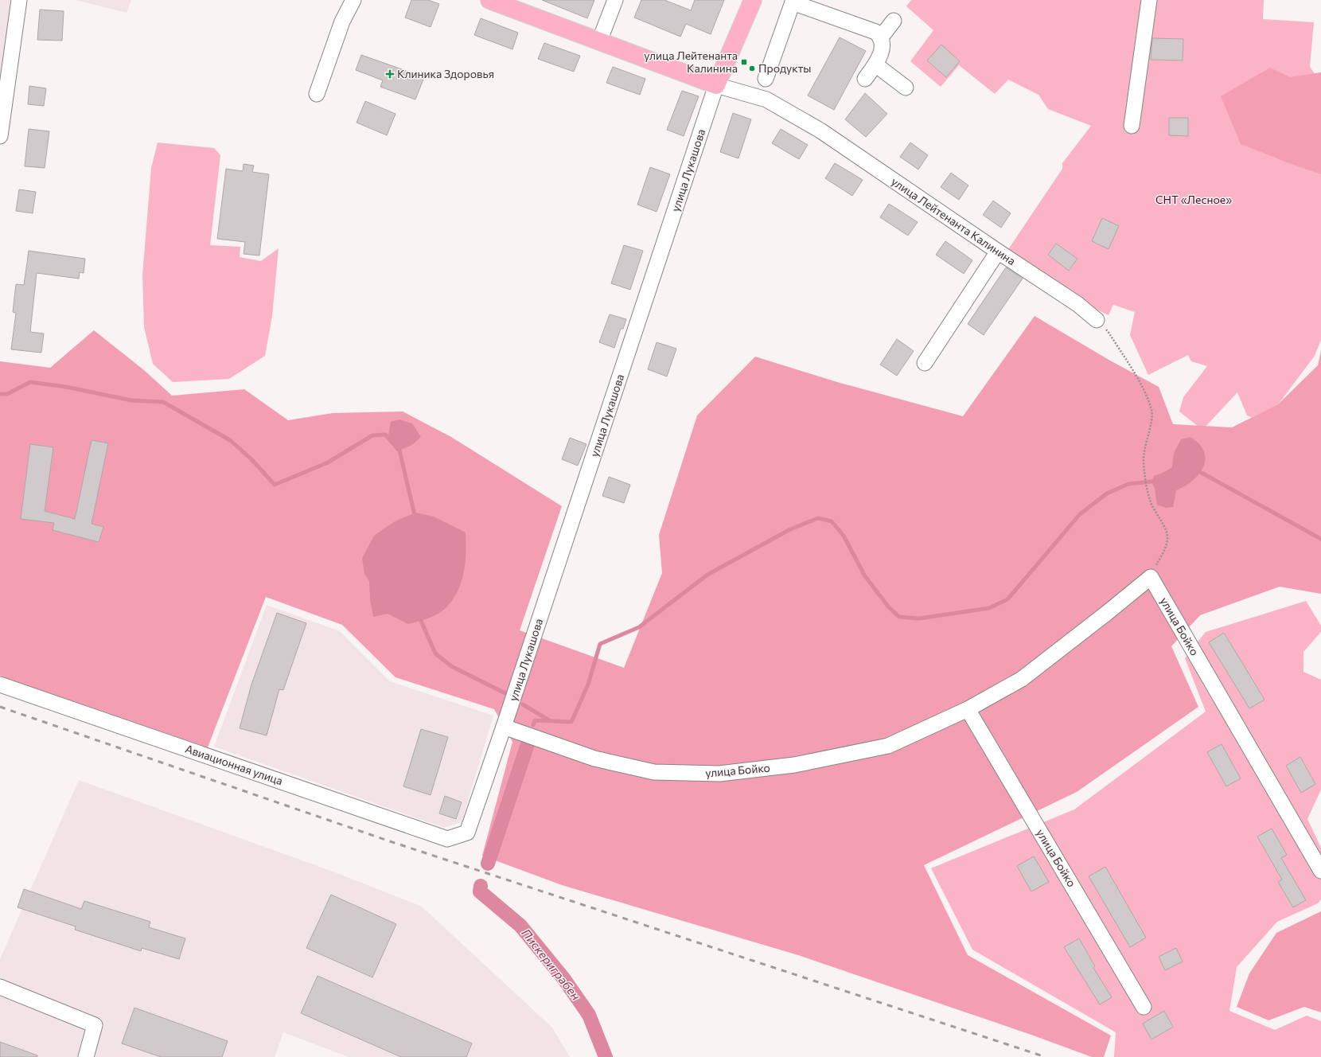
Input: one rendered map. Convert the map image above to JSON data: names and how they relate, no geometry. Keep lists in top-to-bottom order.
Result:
{
  "streets": {
    "main road": ["улица Лукашова", "улица Лейтенанта Калинина"],
    "street": ["улица Бойко", "Авиационная улица"]
  },
  "crossings": [
    ["улица Лукашова", "улица Лейтенанта Калинина"],
    ["улица Лукашова", "улица Бойко"],
    ["улица Лукашова", "Авиационная улица"]
  ],
  "water": ["Пискериграбен"],
  "parks": ["СНТ «Лесное»"],
  "places": {
    "transit": ["улица Лейтенанта Калинина"],
    "other": ["Продукты"],
    "health": ["Клиника Здоровья"]
  }
}
